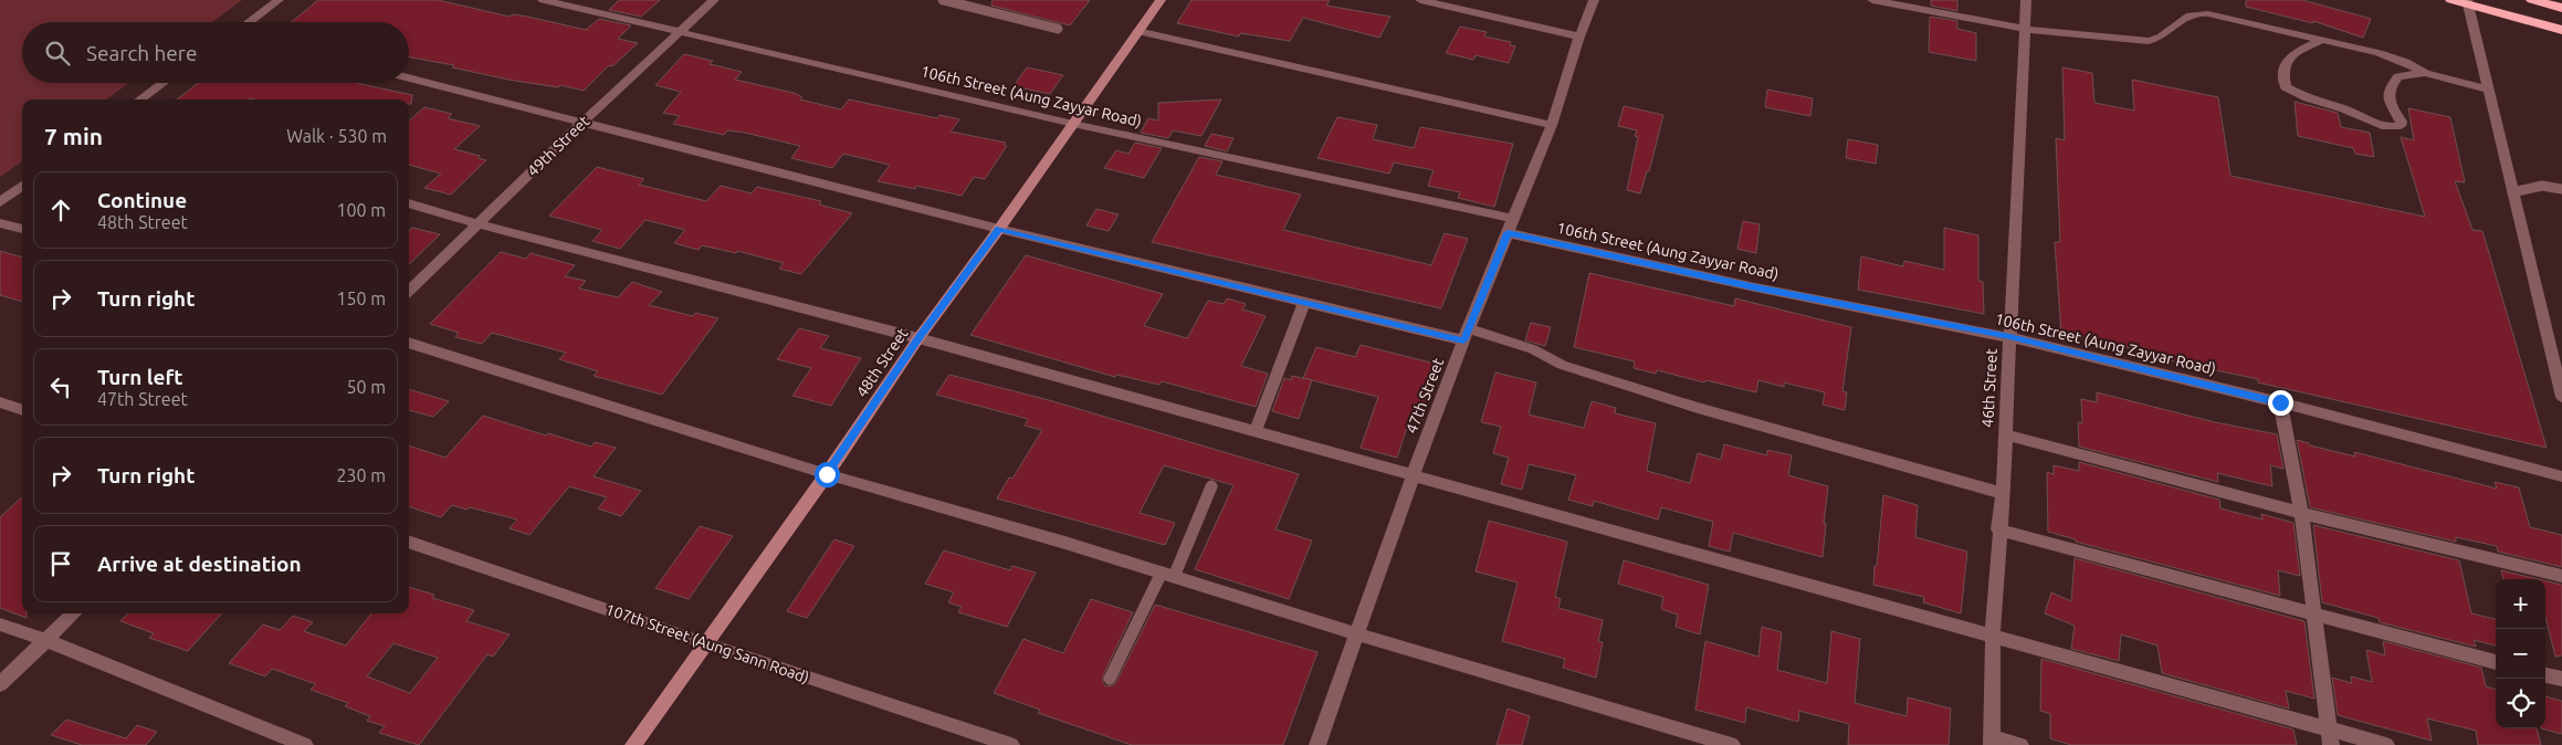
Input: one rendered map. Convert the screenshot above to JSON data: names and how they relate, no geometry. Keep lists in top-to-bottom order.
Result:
{
  "streets": {
    "main road": ["48th Street"],
    "street": [
      "106th Street (Aung Zayyar Road)",
      "49th Street",
      "46th Street",
      "47th Street",
      "107th Street (Aung Sann Road)"
    ]
  },
  "crossings": [
    ["106th Street (Aung Zayyar Road)", "49th Street"],
    ["106th Street (Aung Zayyar Road)", "48th Street"],
    ["106th Street (Aung Zayyar Road)", "46th Street"],
    ["106th Street (Aung Zayyar Road)", "47th Street"],
    ["48th Street", "107th Street (Aung Sann Road)"]
  ],
  "page": {
    "search": "Search here",
    "heading": ["7 min", "Walk · 530 m"],
    "list": [
      ["Continue", "48th Street", "100 m"],
      ["Turn right", "150 m"],
      ["Turn left", "47th Street", "50 m"],
      ["Turn right", "230 m"],
      "Arrive at destination"
    ],
    "map_buttons": ["+", "−"]
  }
}
